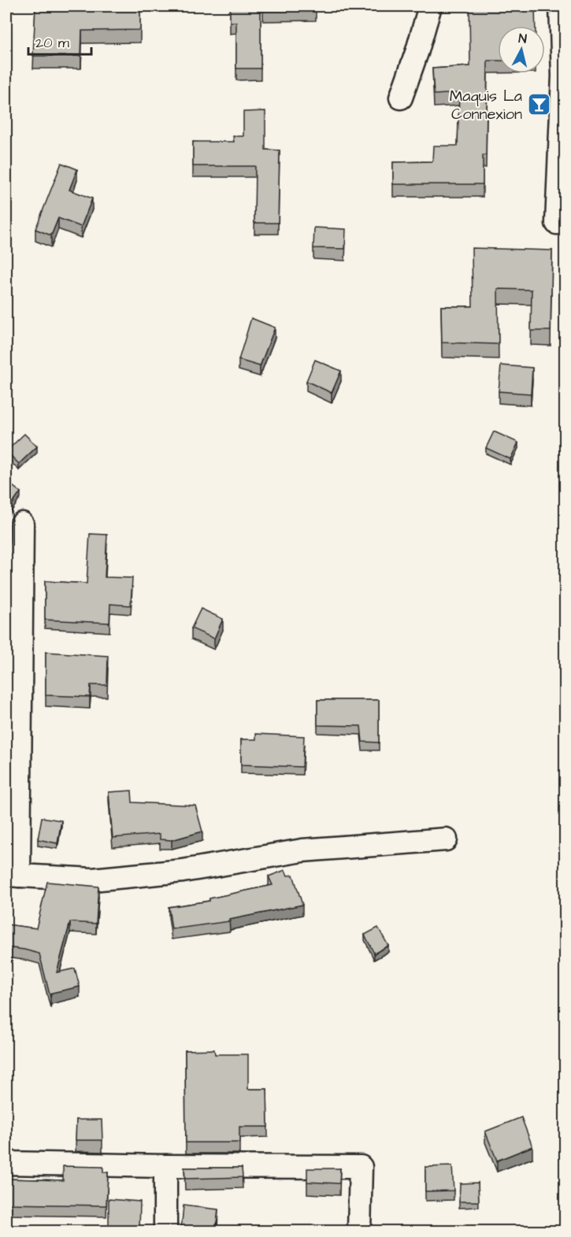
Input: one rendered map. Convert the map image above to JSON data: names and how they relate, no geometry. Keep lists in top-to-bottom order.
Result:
{
  "places": {
    "bar": ["Maquis La Connexion"]
  },
  "scale_bar": "20 m",
  "north": "top"
}
